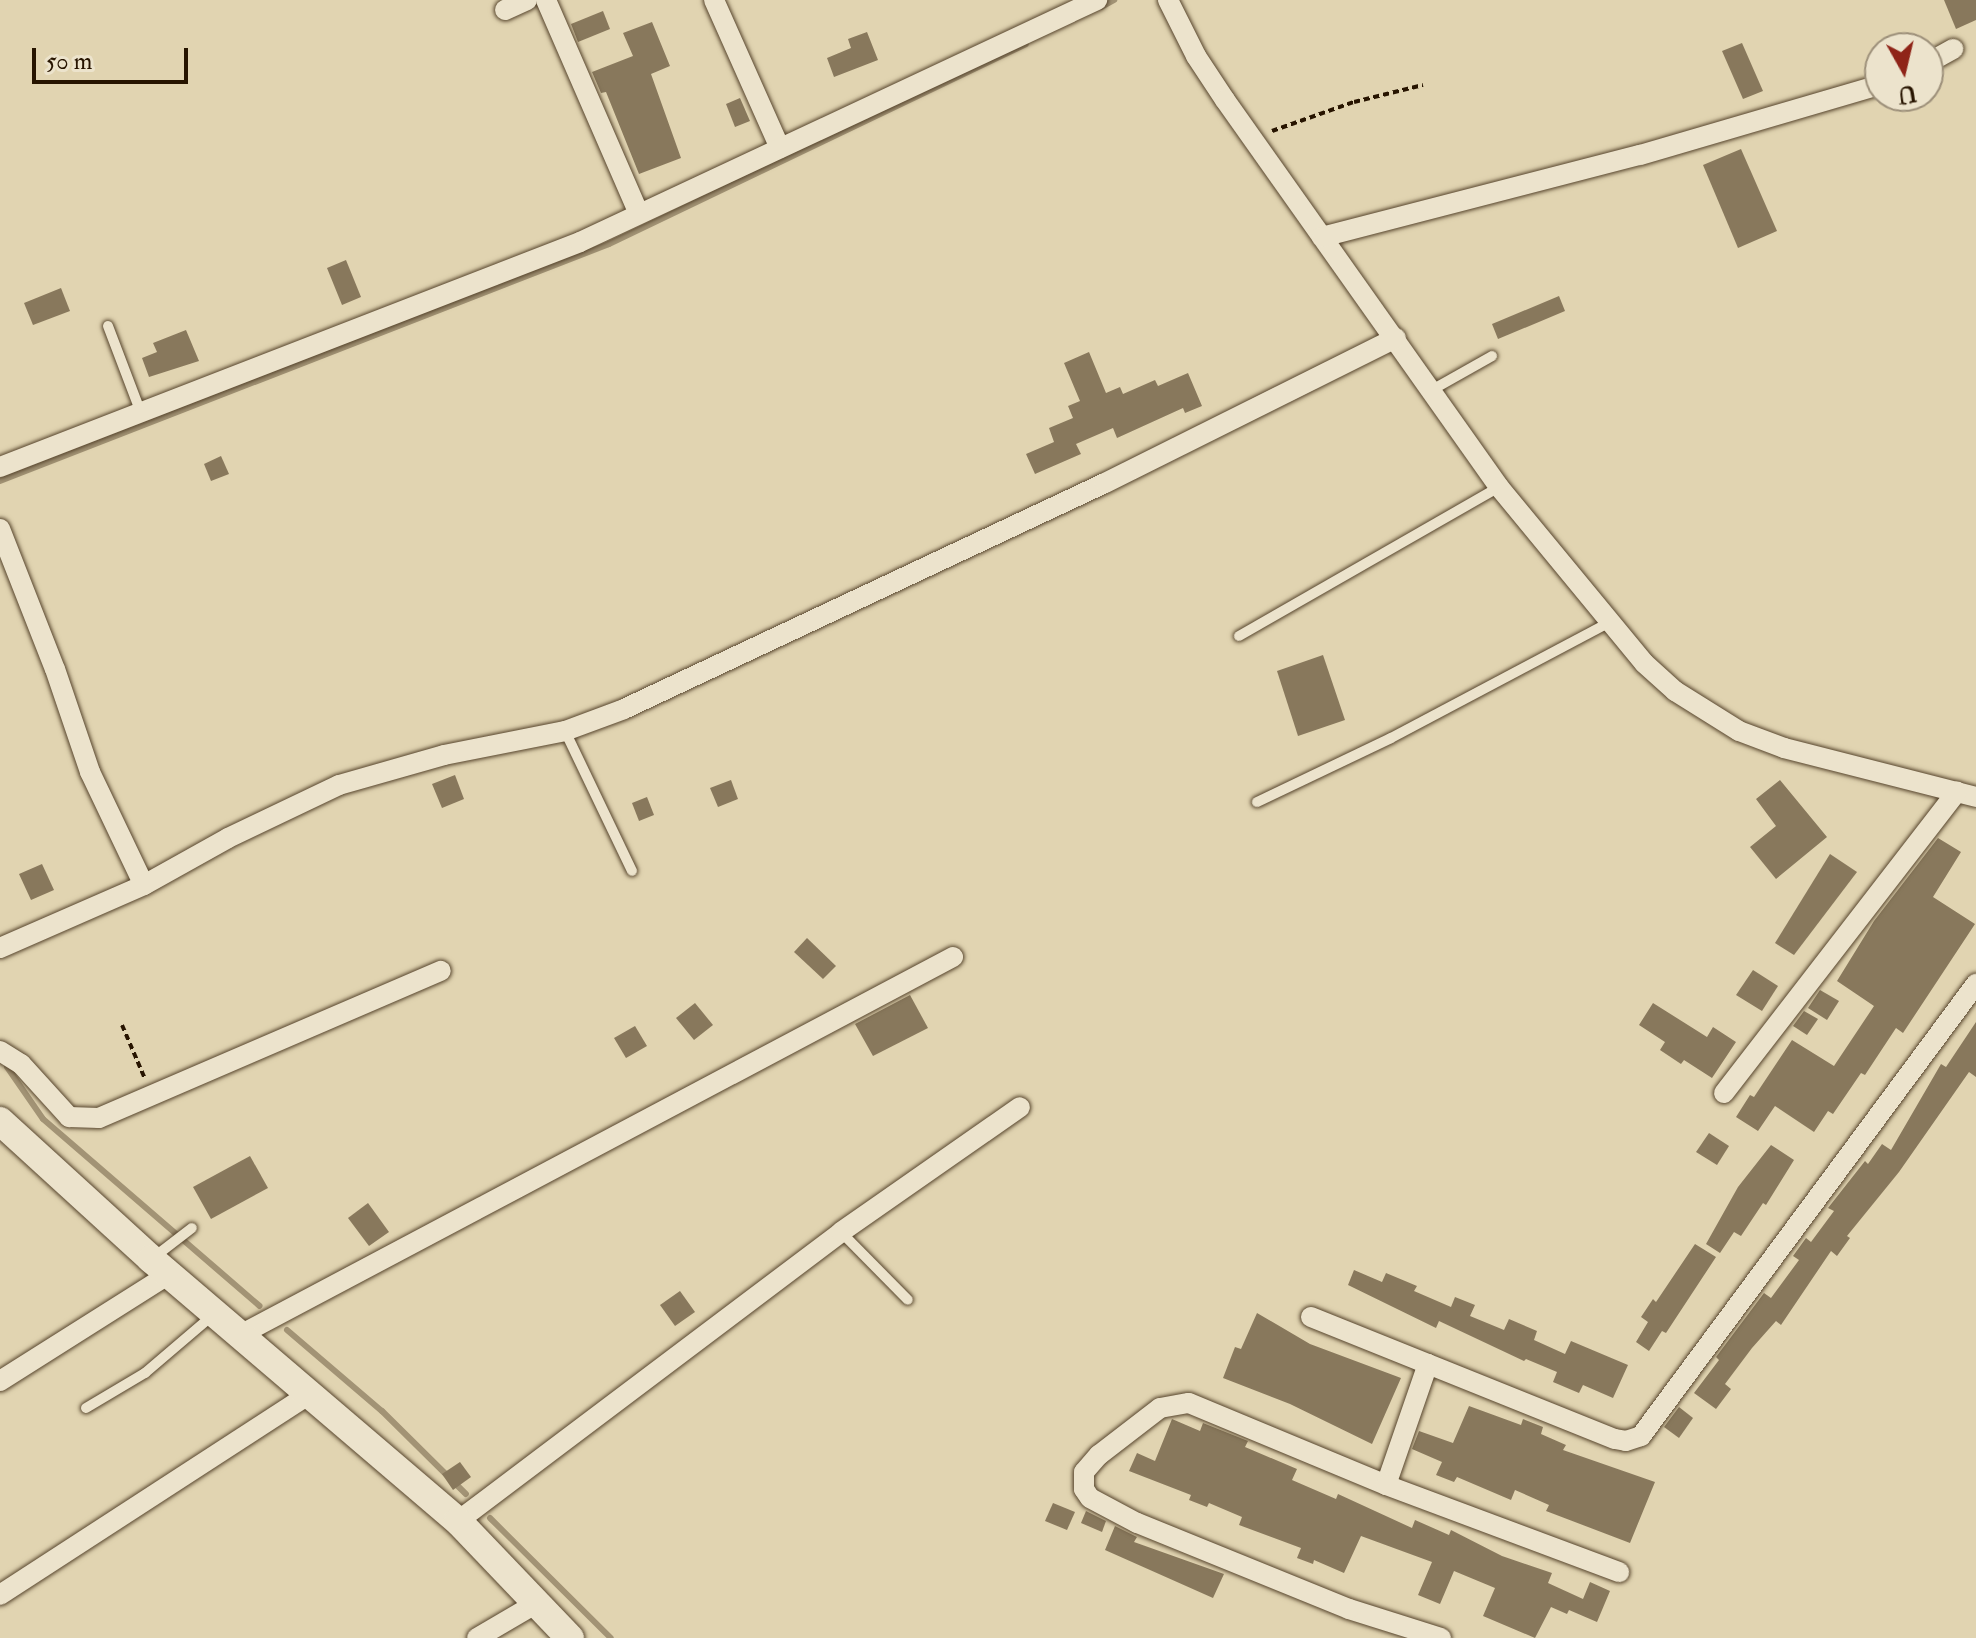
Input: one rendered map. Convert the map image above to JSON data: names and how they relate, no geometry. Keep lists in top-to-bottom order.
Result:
{
  "scale_bar": "50 m",
  "north": "bottom"
}
